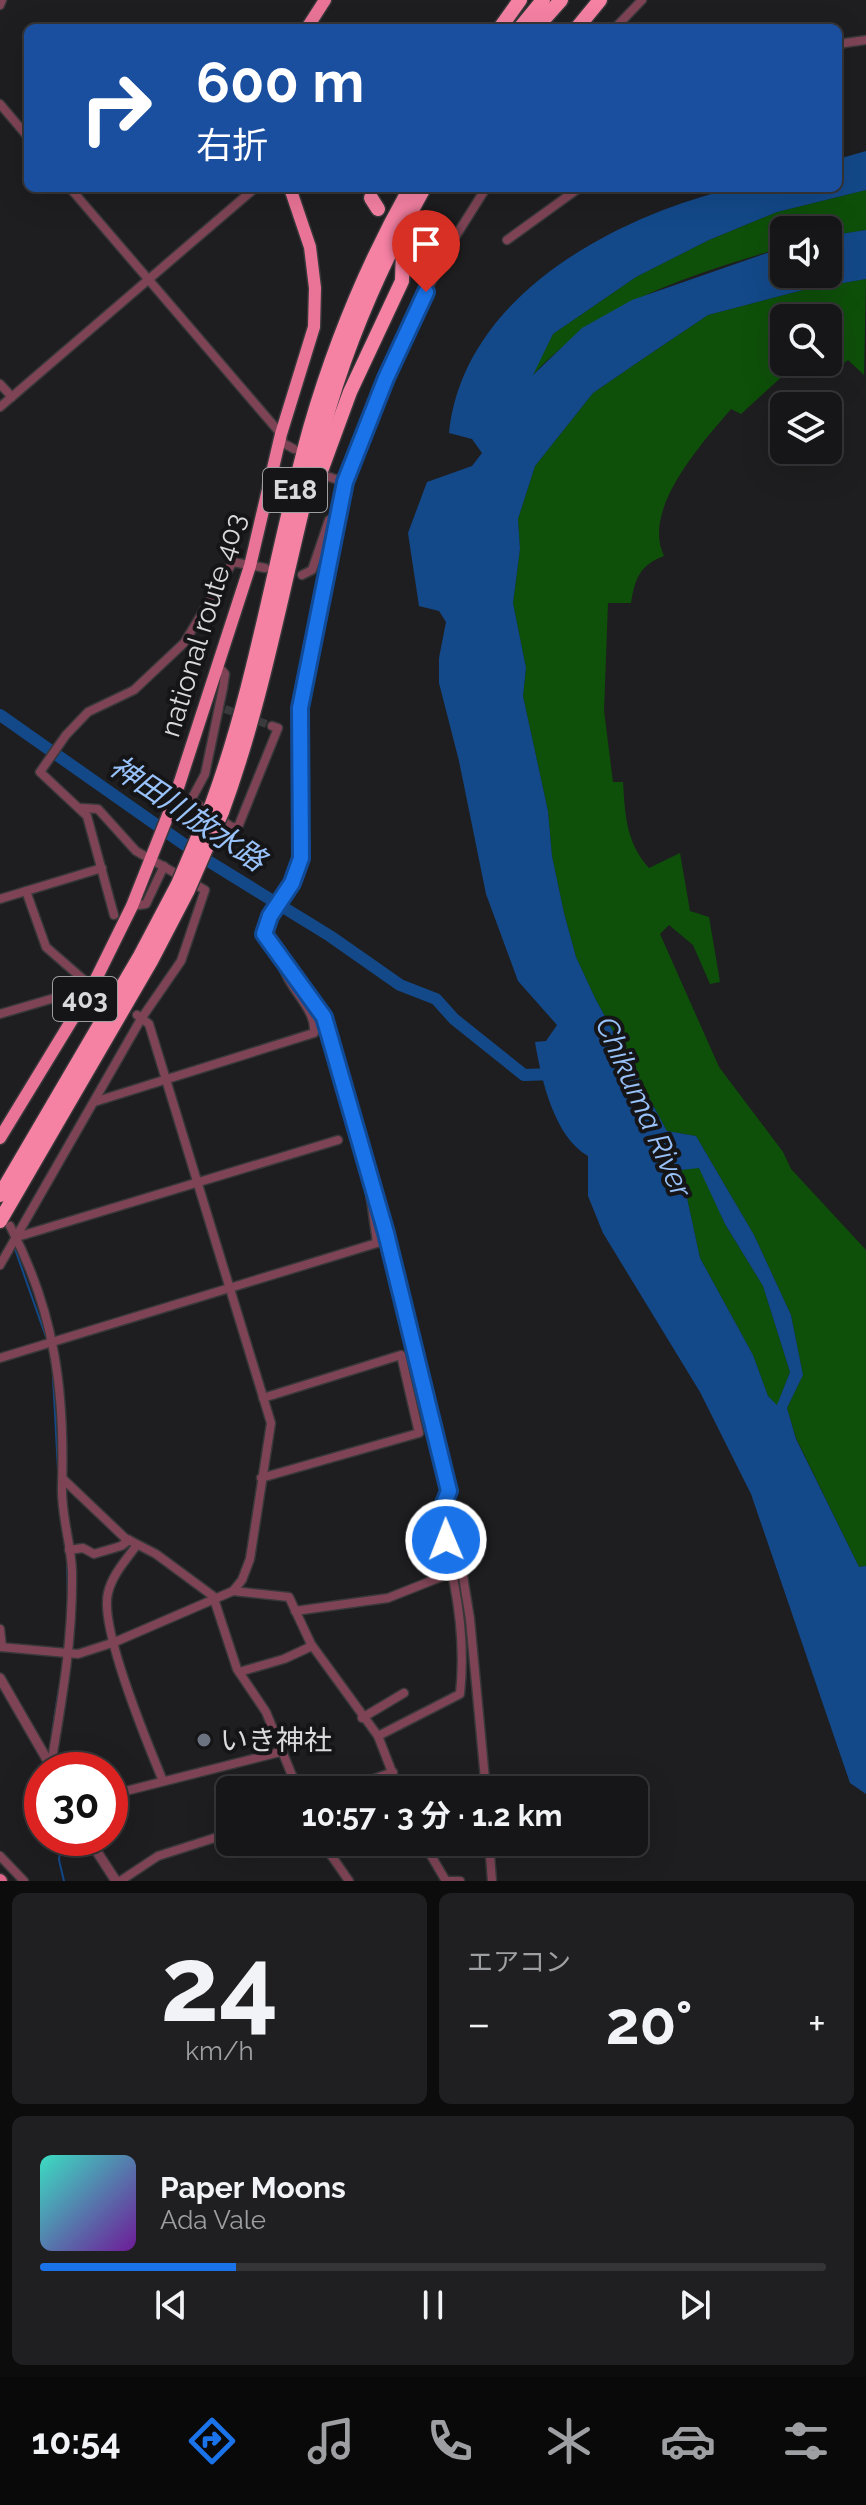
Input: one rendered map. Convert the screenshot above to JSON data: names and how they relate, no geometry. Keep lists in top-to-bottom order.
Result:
{
  "streets": {
    "highway": ["E18", "national route 403", "403"]
  },
  "water": ["神田川放水路", "Chikuma River"],
  "places": ["いき神社"],
  "page": {
    "turn": ["600 m", "右折"],
    "limit": "30",
    "trip": "10:57 · 3 分 · 1.2 km",
    "tile": [
      ["24", "km/h"],
      "エアコン"
    ],
    "heat": ["−", "20°", "+"],
    "song": ["Paper Moons", "Ada Vale"],
    "tabs": "10:54"
  }
}
